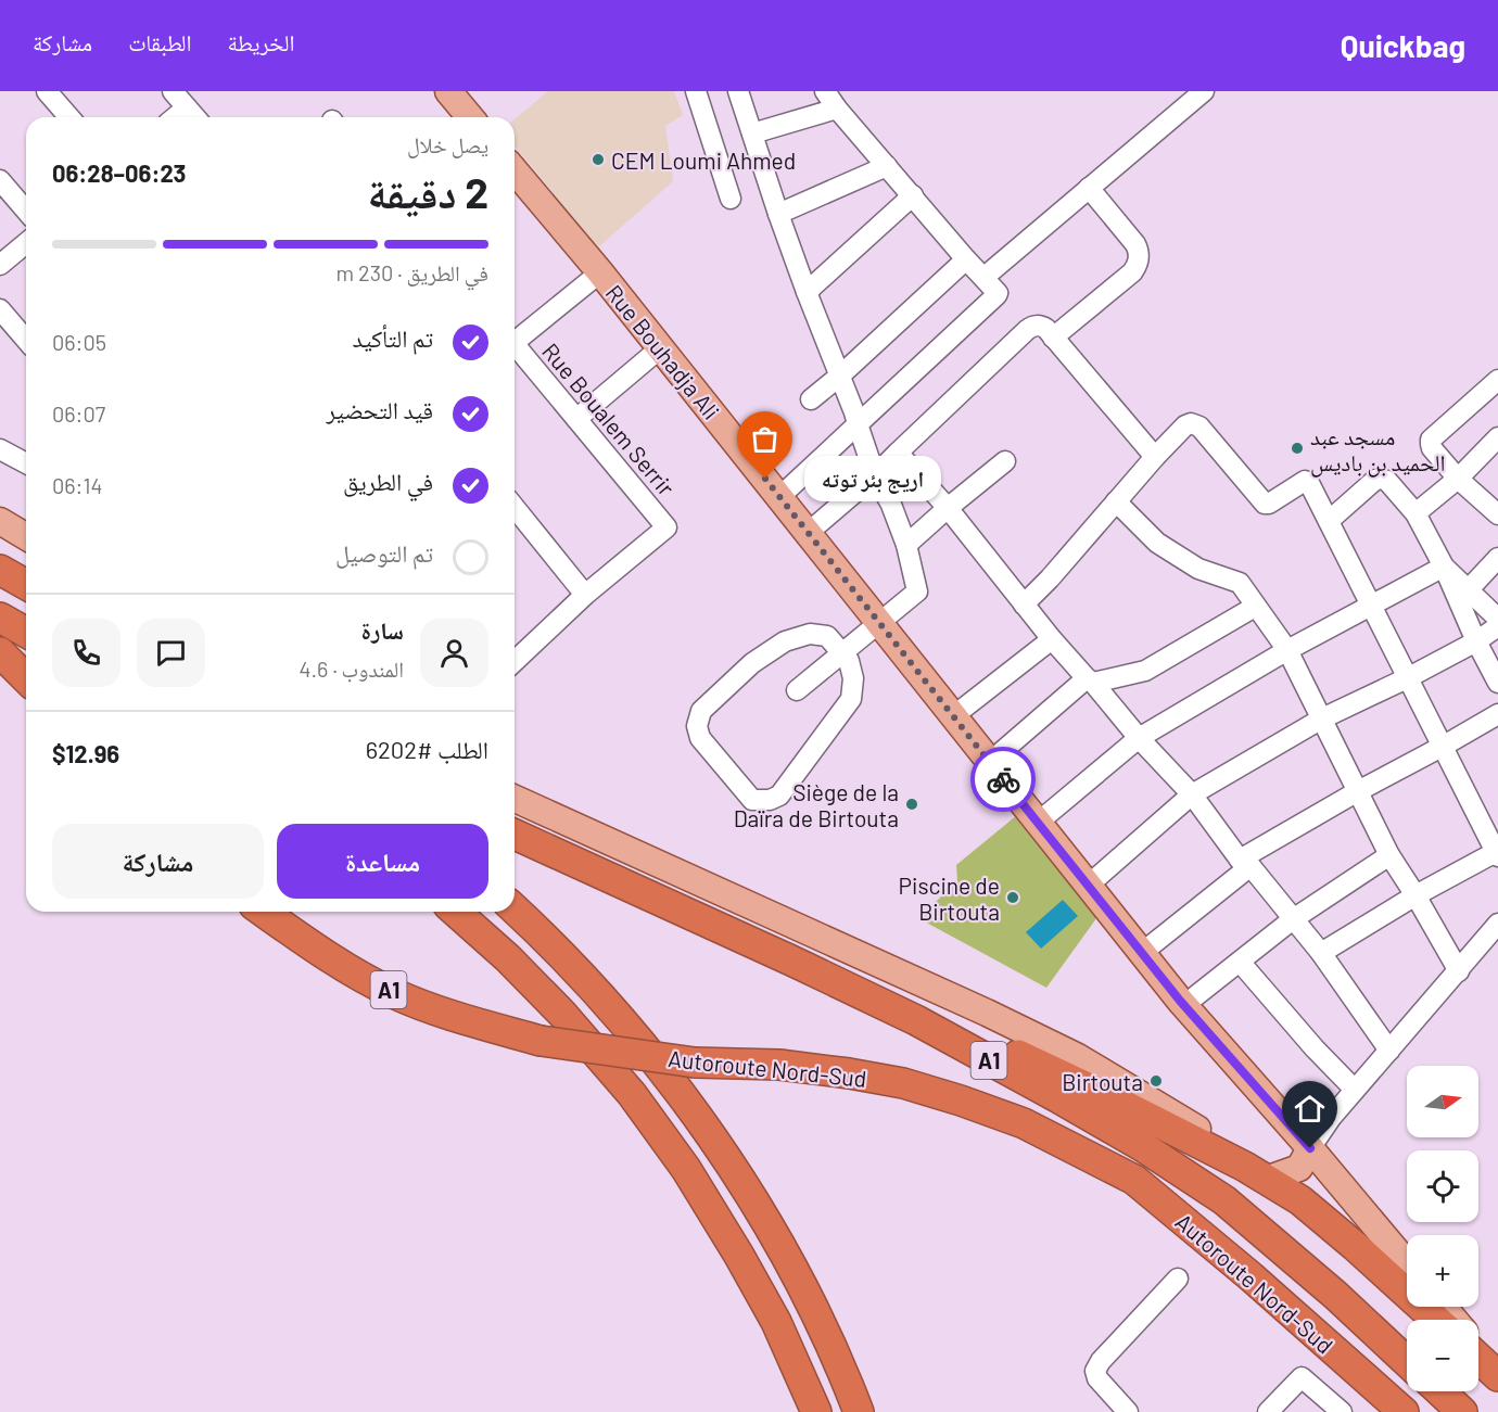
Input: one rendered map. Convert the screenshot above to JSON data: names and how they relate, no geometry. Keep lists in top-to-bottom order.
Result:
{
  "streets": {
    "highway": ["A1", "Autoroute Nord-Sud"],
    "main road": ["Rue Bouhadja Ali"],
    "street": ["Rue Boualem Serrir"]
  },
  "places": [
    "CEM Loumi Ahmed",
    "مسجد عبد الحميد بن باديس",
    "اريج بئر توته",
    "Siège de la Daïra de Birtouta",
    "Piscine de Birtouta",
    "Birtouta"
  ],
  "north": "right",
  "page": {
    "header": "Quickbag",
    "nav": ["الخريطة", "الطبقات", "مشاركة"],
    "heading": ["2 دقيقة", "يصل خلال", "06:23–06:28"],
    "panel": [
      "سارة",
      "المندوب · 4.6",
      "الطلب #6202",
      "$12.96"
    ],
    "bar": "في الطريق · 230 m",
    "list": [
      ["تم التأكيد", "06:05"],
      ["قيد التحضير", "06:07"],
      ["في الطريق", "06:14"],
      "تم التوصيل"
    ],
    "bubble": "اريج بئر توته",
    "buttons": ["مساعدة", "مشاركة"],
    "map_buttons": ["+", "−"]
  }
}
